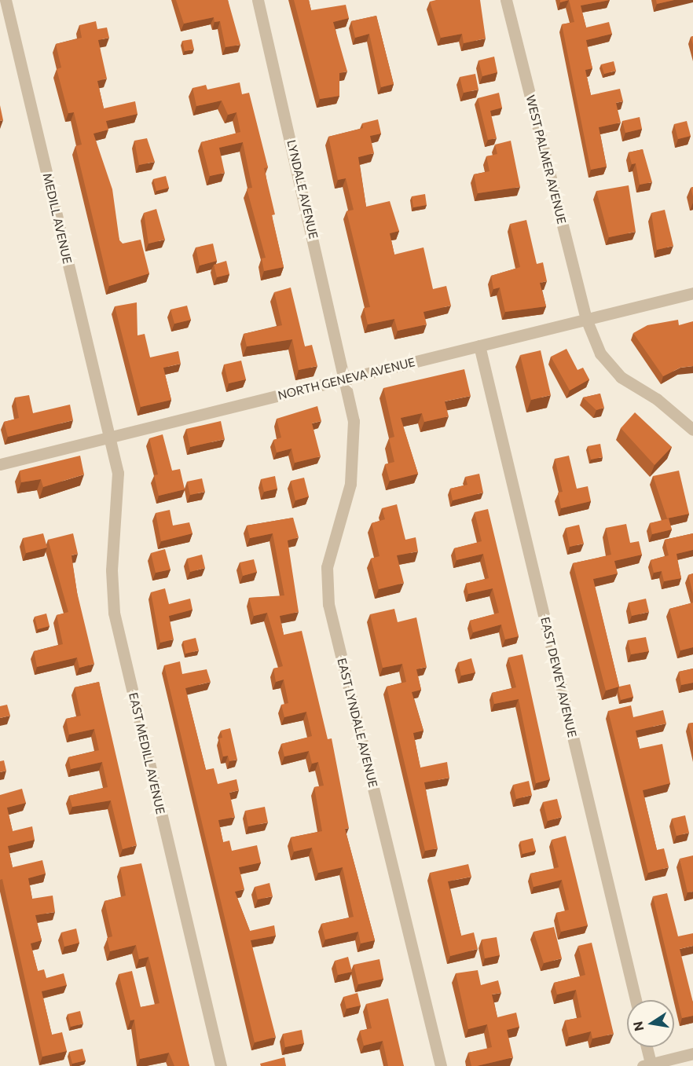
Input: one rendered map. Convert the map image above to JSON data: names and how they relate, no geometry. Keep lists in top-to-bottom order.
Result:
{
  "streets": {
    "street": [
      "WEST PALMER AVENUE",
      "LYNDALE AVENUE",
      "MEDILL AVENUE",
      "NORTH GENEVA AVENUE",
      "EAST DEWEY AVENUE",
      "EAST LYNDALE AVENUE",
      "EAST MEDILL AVENUE"
    ]
  },
  "crossings": [
    ["WEST PALMER AVENUE", "NORTH GENEVA AVENUE"],
    ["LYNDALE AVENUE", "NORTH GENEVA AVENUE"],
    ["LYNDALE AVENUE", "EAST LYNDALE AVENUE"],
    ["MEDILL AVENUE", "NORTH GENEVA AVENUE"],
    ["MEDILL AVENUE", "EAST MEDILL AVENUE"],
    ["NORTH GENEVA AVENUE", "EAST DEWEY AVENUE"],
    ["NORTH GENEVA AVENUE", "EAST LYNDALE AVENUE"],
    ["NORTH GENEVA AVENUE", "EAST MEDILL AVENUE"]
  ],
  "north": "left"
}
